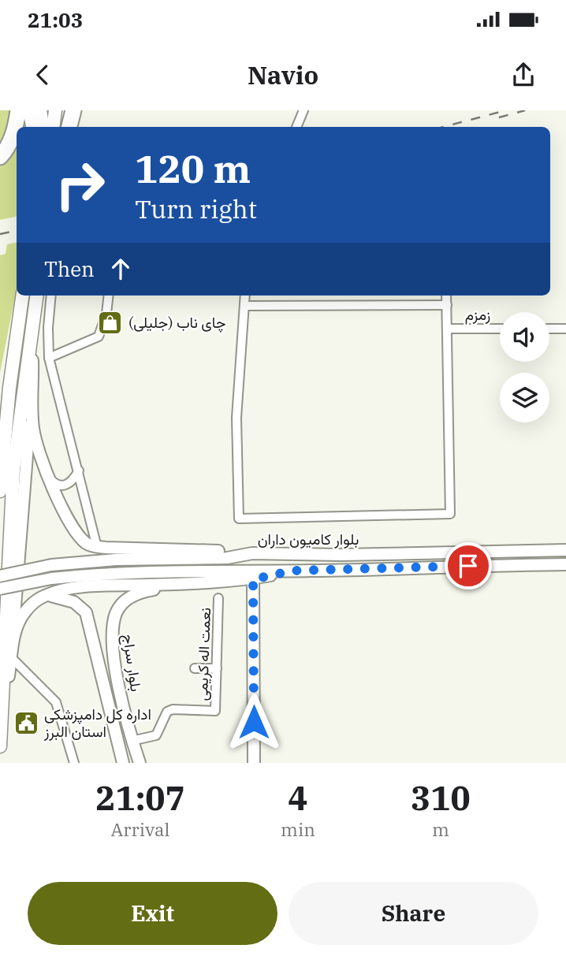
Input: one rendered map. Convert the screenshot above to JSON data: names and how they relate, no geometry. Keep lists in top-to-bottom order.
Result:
{
  "streets": {
    "main road": ["بلوار کامیون داران", "بلوار سراج"],
    "street": ["زمزم", "نعمت اله کریمی"]
  },
  "crossings": [
    ["نعمت اله کریمی", "بلوار سراج"]
  ],
  "places": {
    "shop": ["چای ناب (جلیلی)"],
    "public building": ["اداره کل دامپزشکی استان البرز"]
  },
  "page": {
    "status": "21:03",
    "header": "Navio",
    "turn": ["120 m", "Turn right"],
    "then": "Then",
    "eta": [
      "21:07",
      "Arrival",
      "4",
      "min",
      "310",
      "m"
    ],
    "buttons": ["Exit", "Share"]
  }
}
